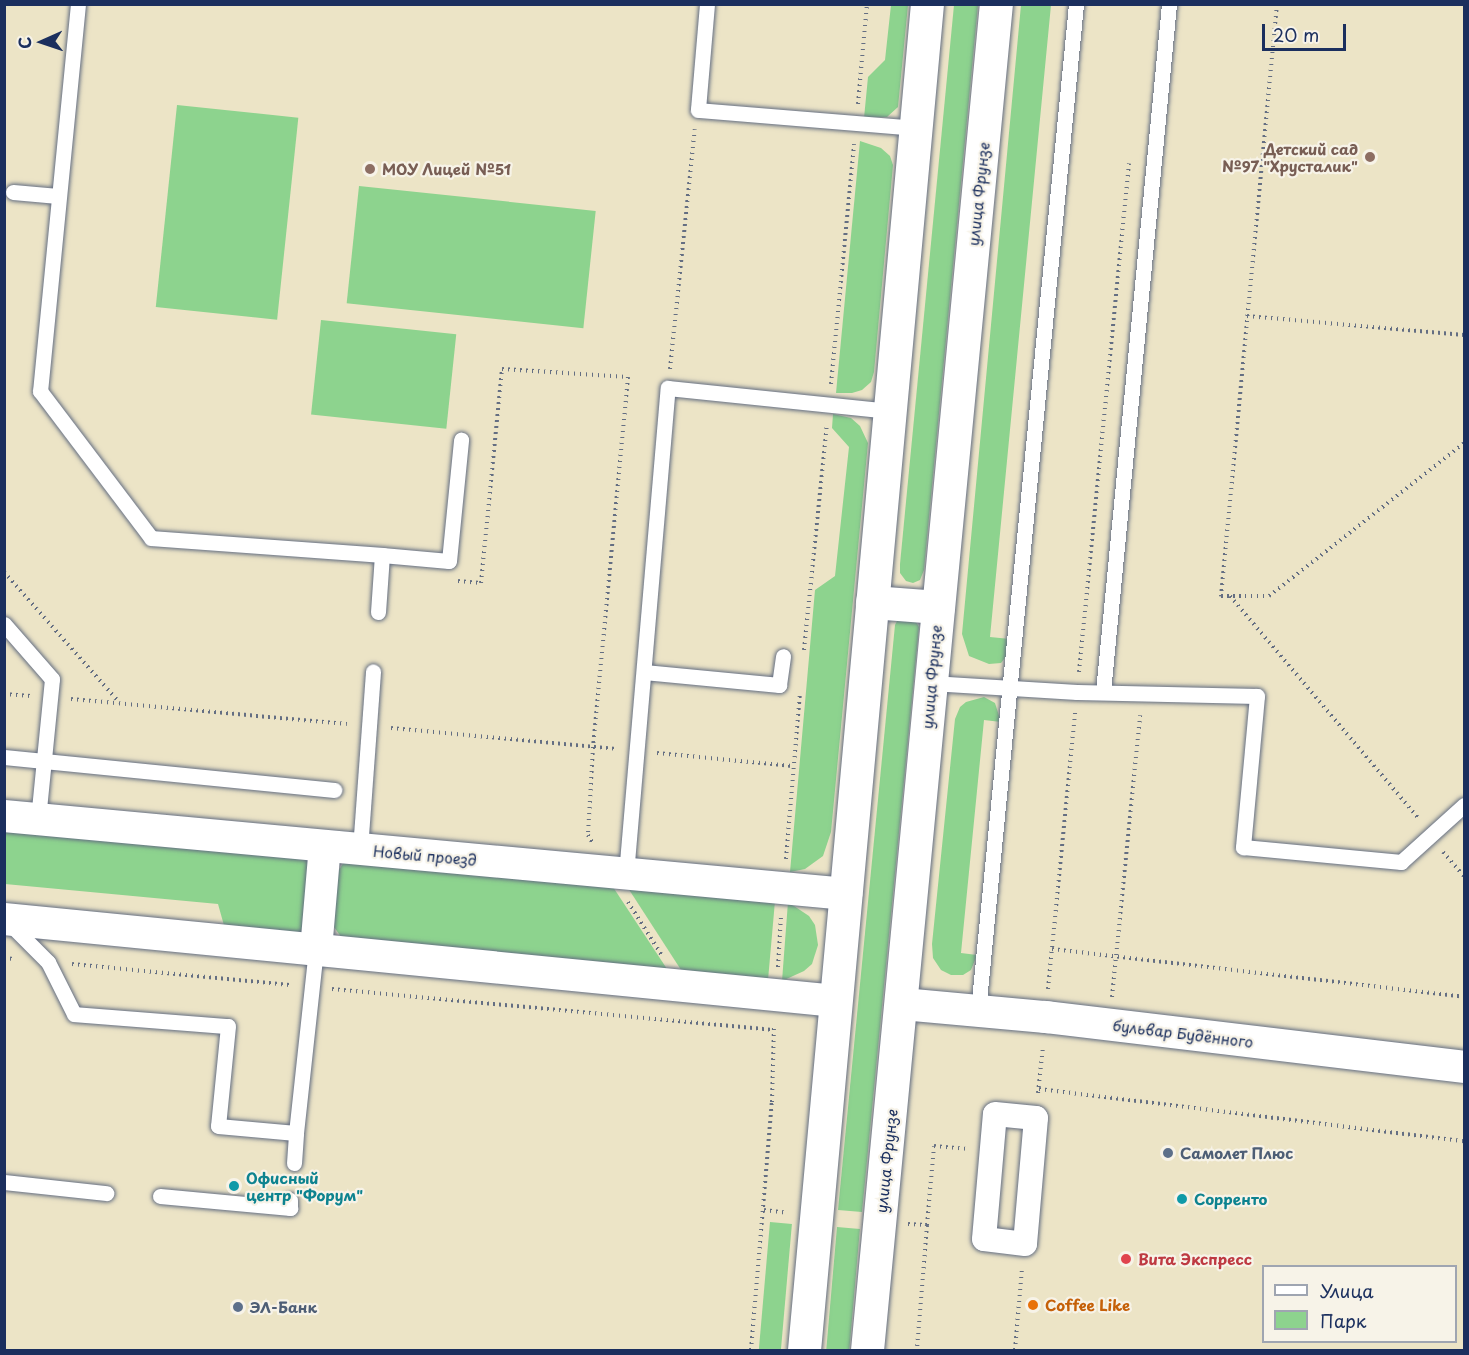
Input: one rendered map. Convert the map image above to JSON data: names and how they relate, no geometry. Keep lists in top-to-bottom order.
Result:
{
  "streets": {
    "main road": ["улица Фрунзе"],
    "street": ["Новый проезд", "бульвар Будённого"]
  },
  "crossings": [
    ["улица Фрунзе", "бульвар Будённого"]
  ],
  "places": [
    "Детский сад №97 \"Хрусталик\"",
    "МОУ Лицей №51",
    "Самолет Плюс",
    "Офисный центр \"Форум\"",
    "Сорренто",
    "Вита Экспресс",
    "Coffee Like",
    "ЭЛ-Банк"
  ],
  "legend": ["Улица", "Парк"],
  "scale_bar": "20 m",
  "north": "left"
}
